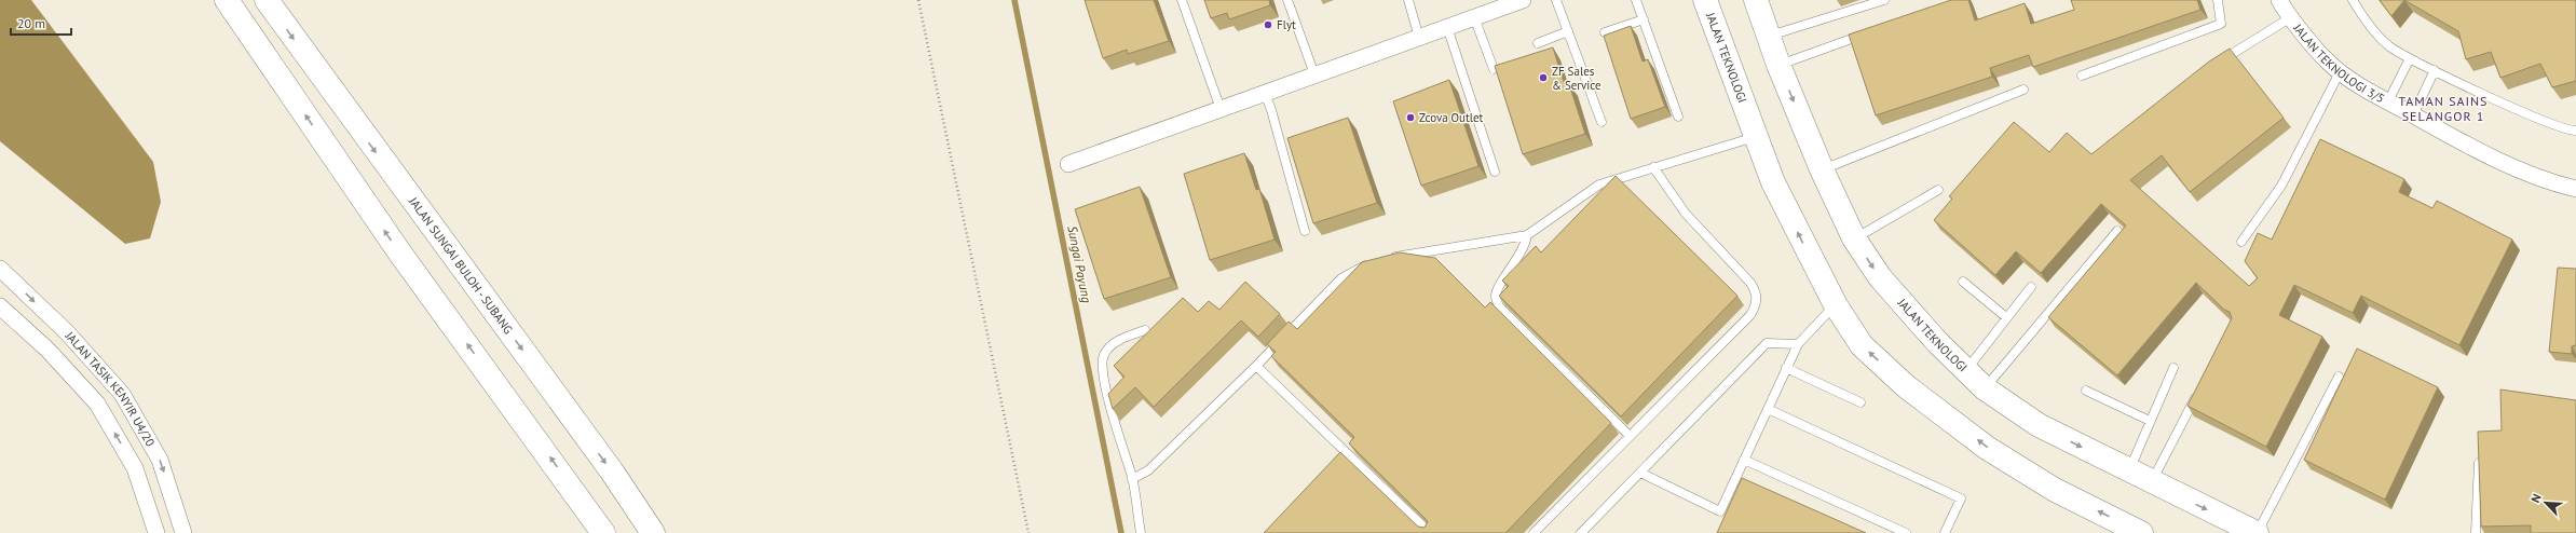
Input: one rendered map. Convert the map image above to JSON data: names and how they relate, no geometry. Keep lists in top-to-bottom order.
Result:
{
  "streets": {
    "main road": ["JALAN TEKNOLOGI", "JALAN SUNGAI BULOH - SUBANG"],
    "street": ["JALAN TEKNOLOGI 3/5", "JALAN TASIK KENYIR U4/20"]
  },
  "districts": ["TAMAN SAINS SELANGOR 1"],
  "water": ["Sungai Payung"],
  "places": ["Flyt", "ZF Sales & Service", "Zcova Outlet"],
  "scale_bar": "20 m",
  "north": "top left"
}
